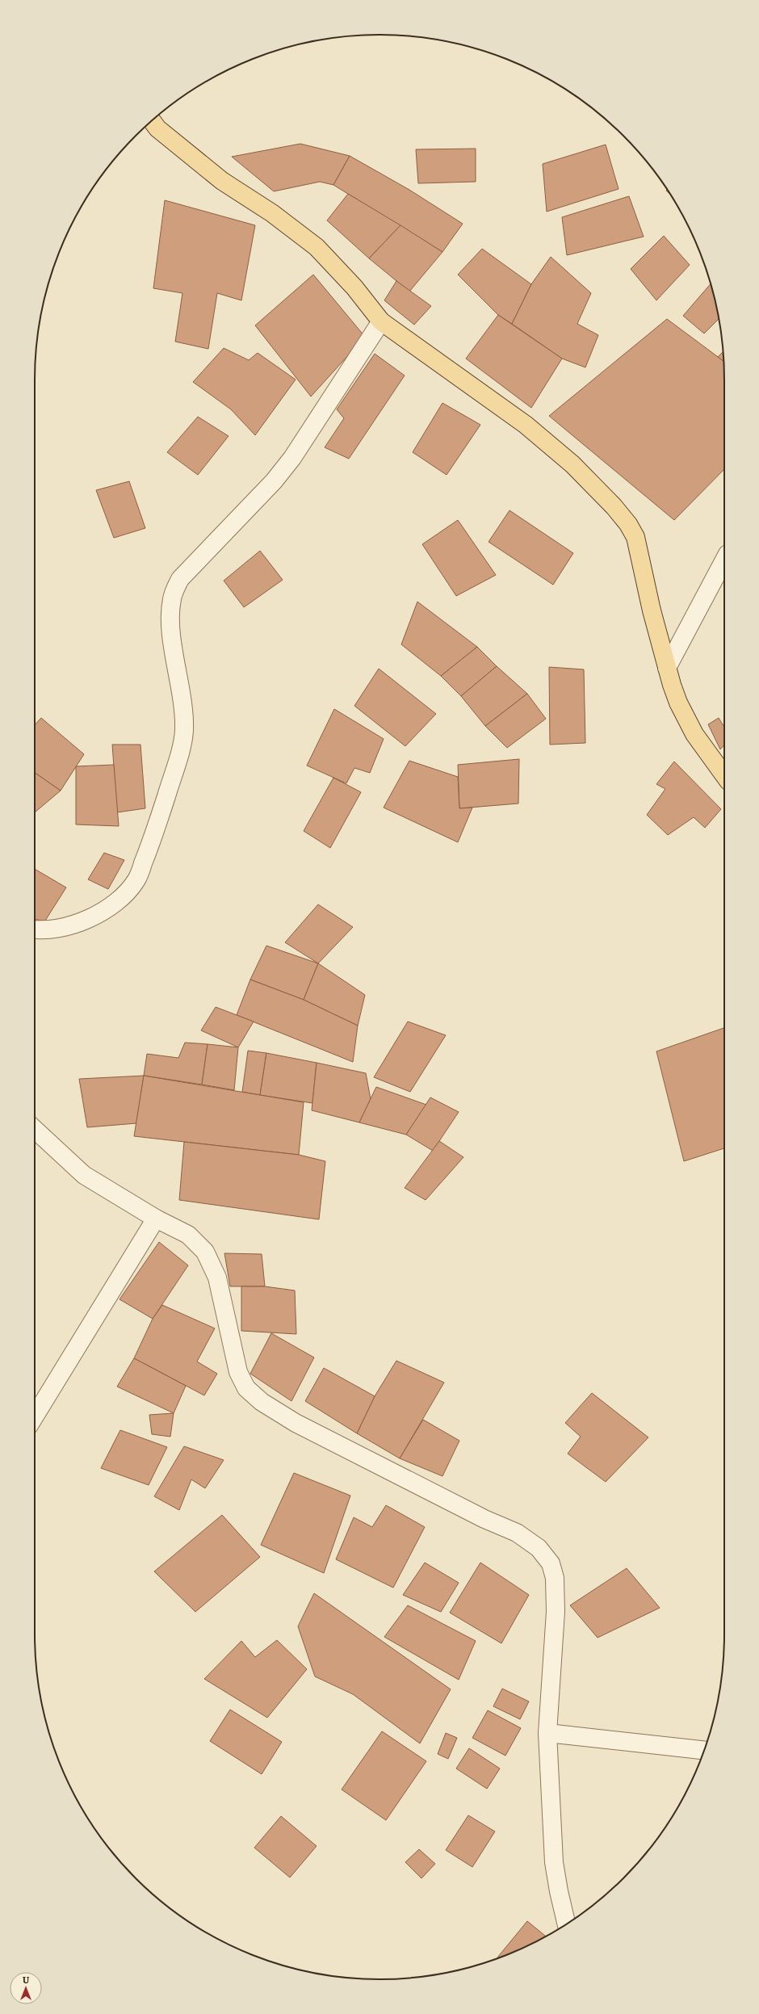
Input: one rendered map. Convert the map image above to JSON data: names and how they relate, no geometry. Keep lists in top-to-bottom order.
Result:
{
  "north": "top"
}
